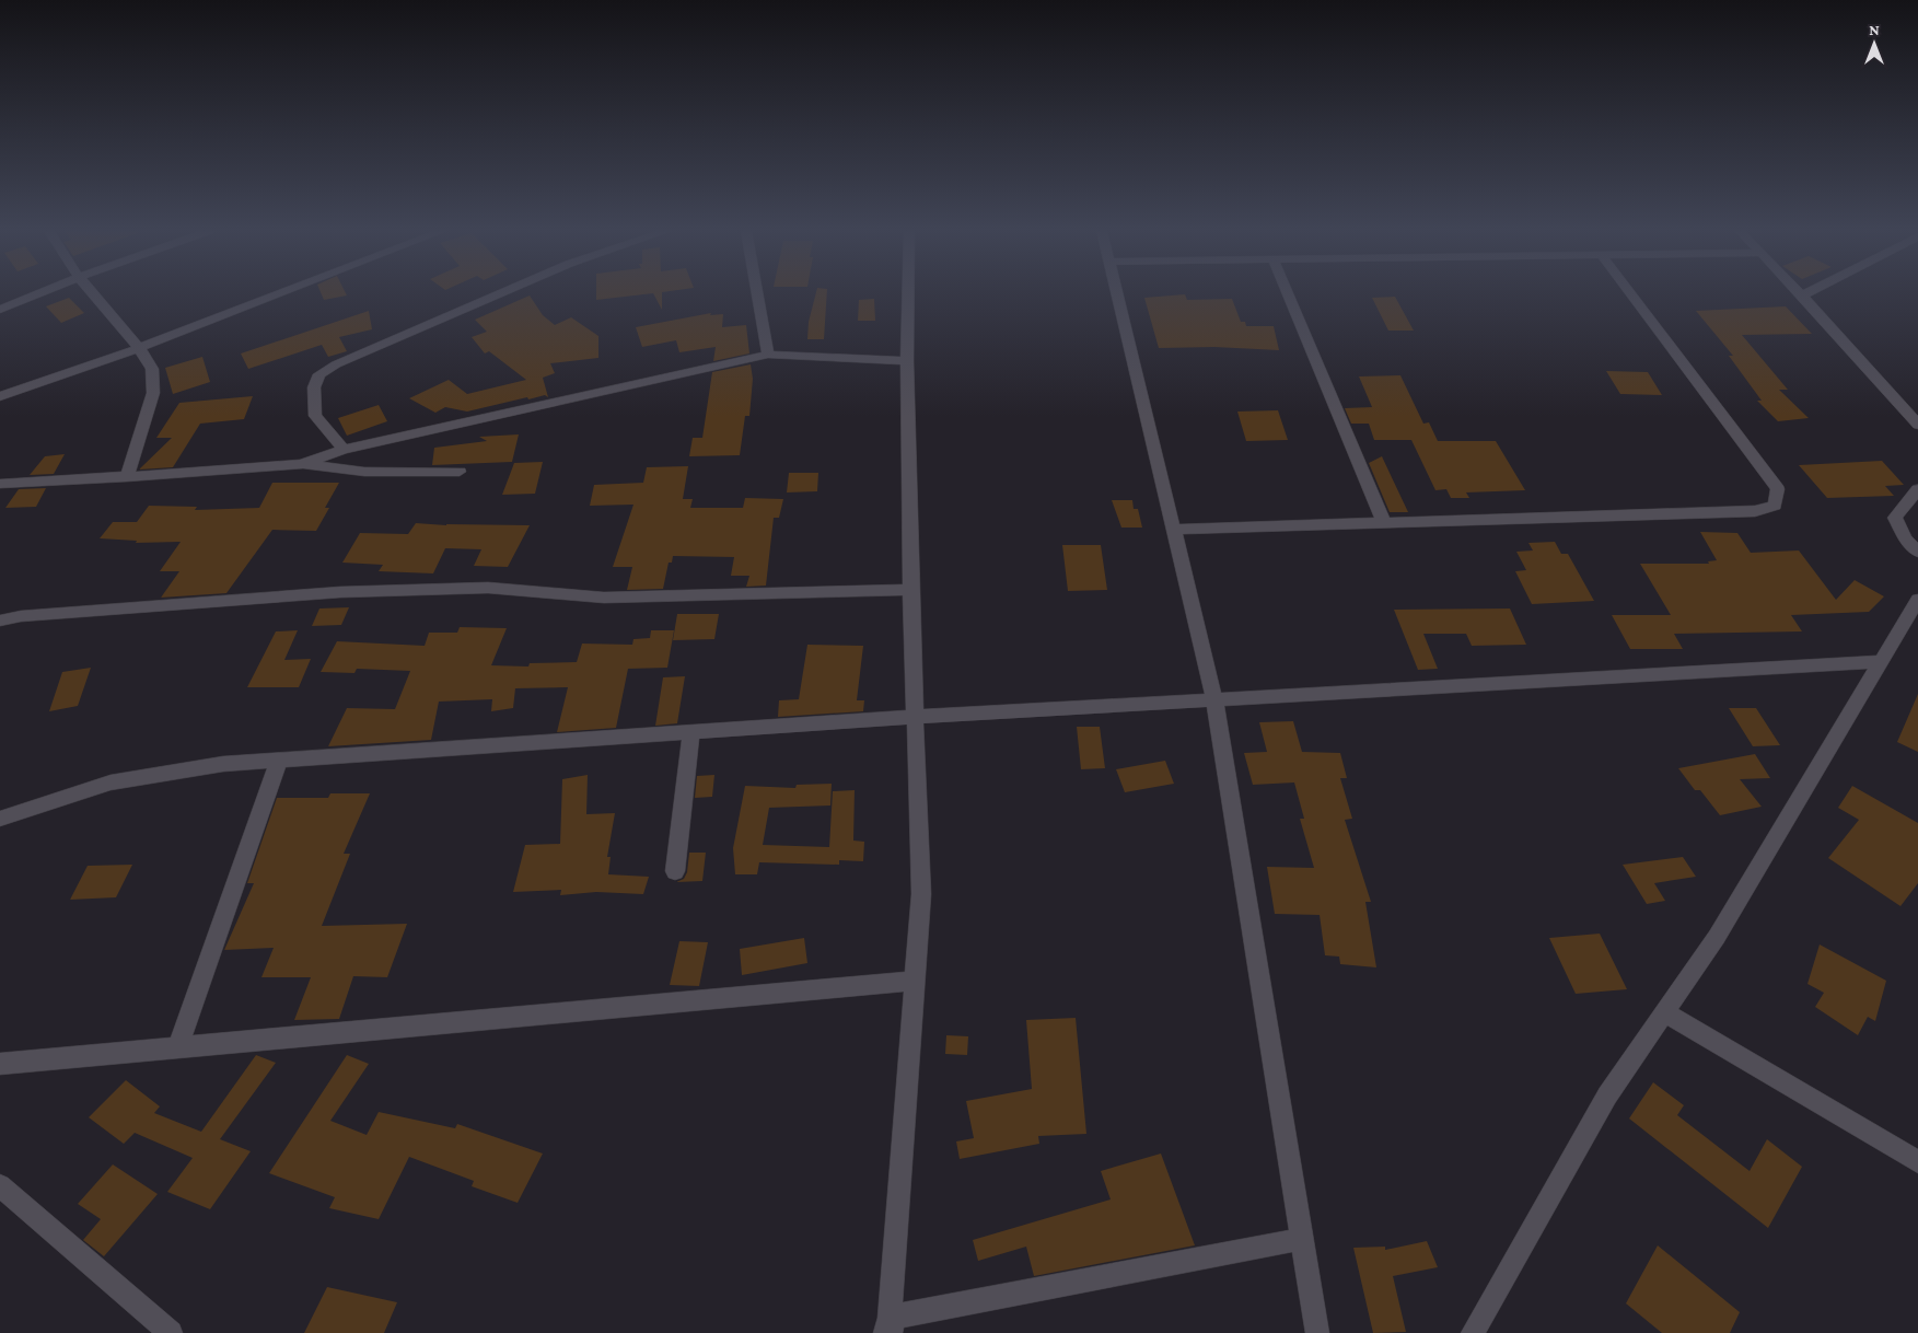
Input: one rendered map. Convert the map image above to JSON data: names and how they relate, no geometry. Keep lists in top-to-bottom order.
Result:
{
  "north": "top"
}
